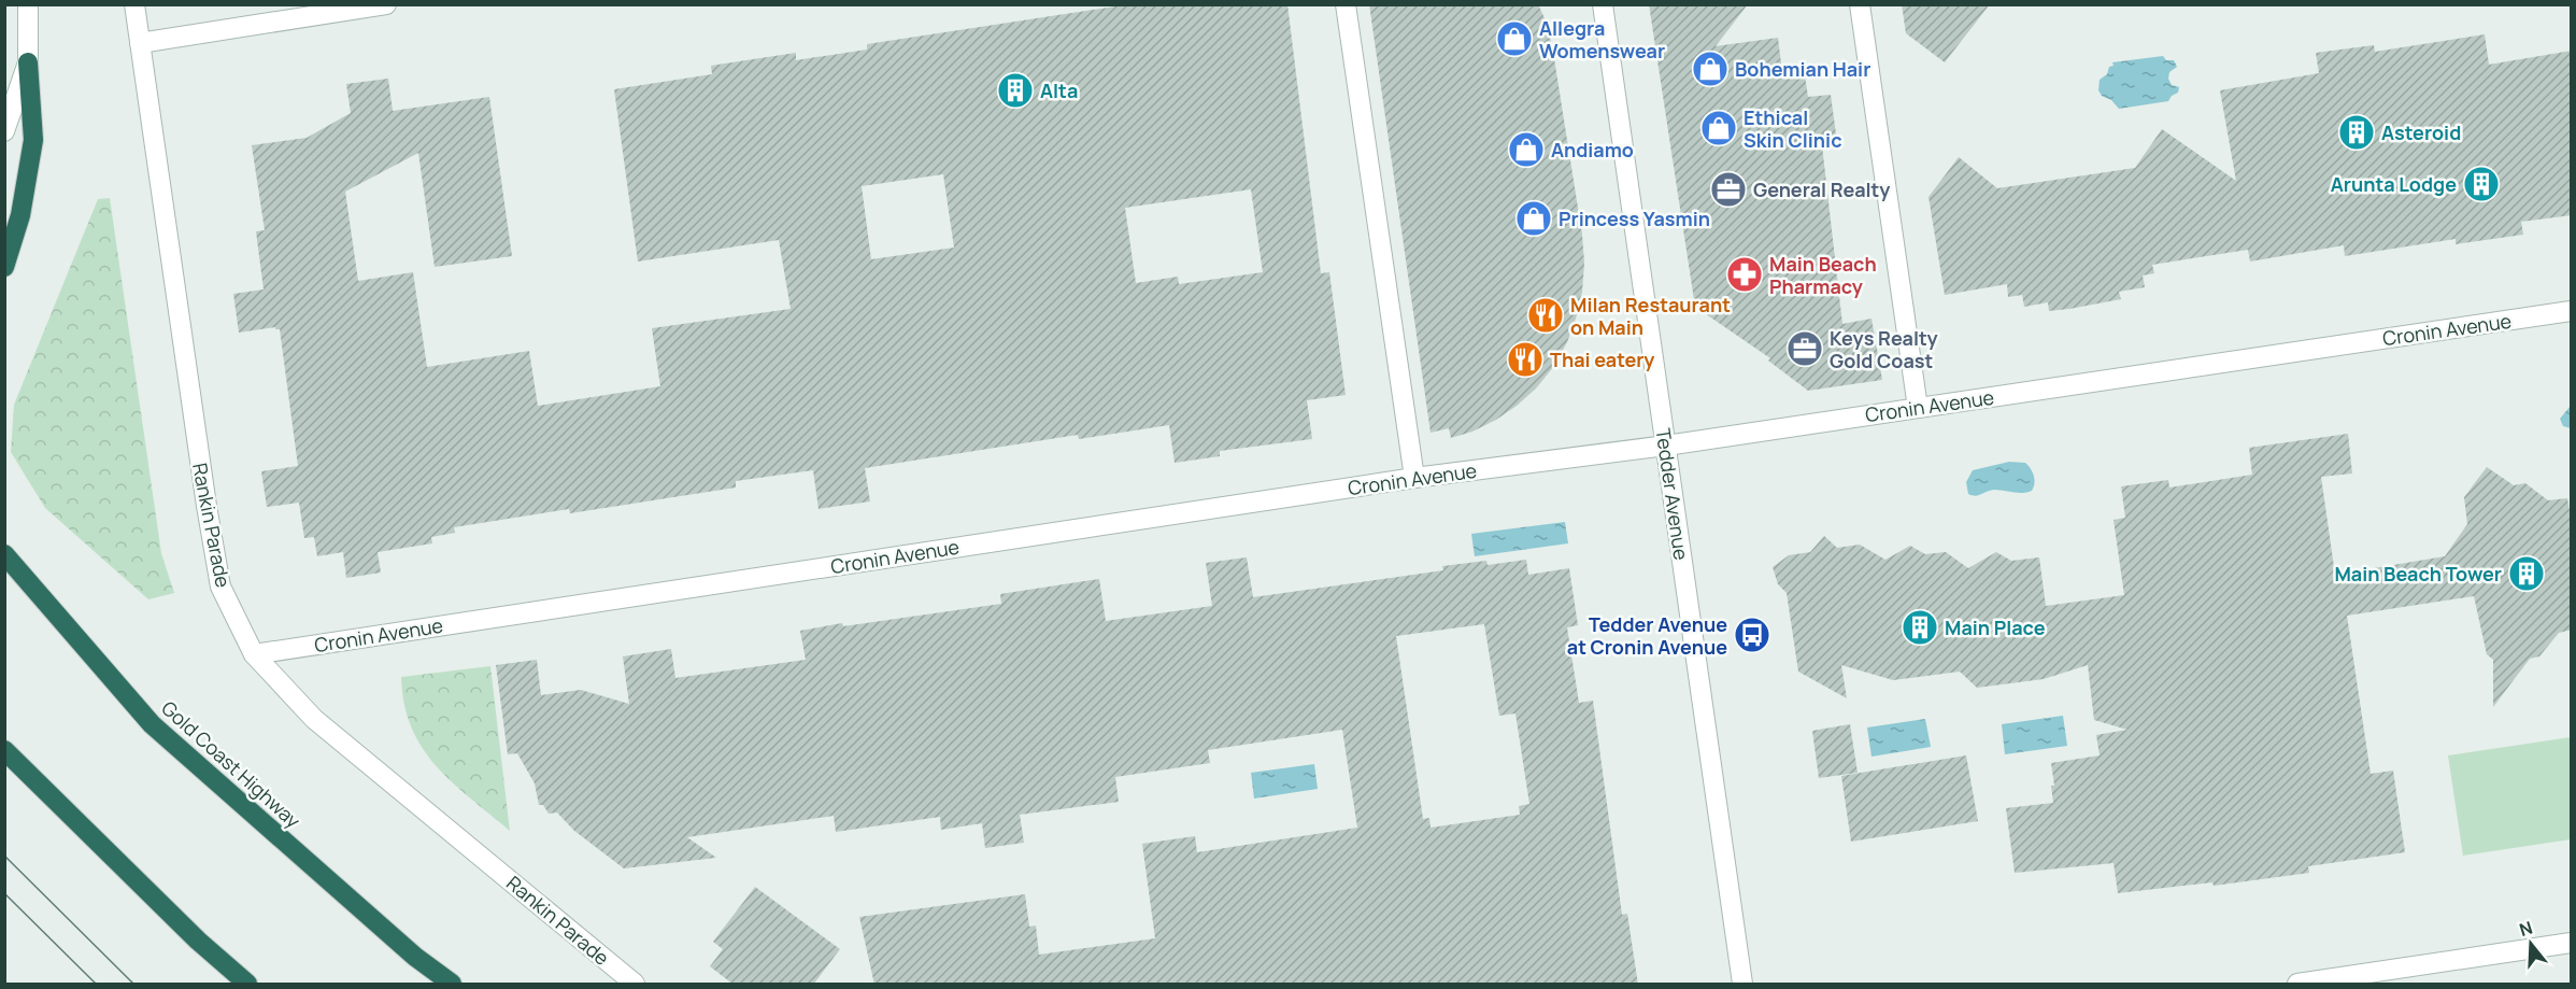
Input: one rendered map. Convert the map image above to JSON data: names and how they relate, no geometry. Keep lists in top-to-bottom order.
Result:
{
  "streets": {
    "highway": ["Gold Coast Highway"],
    "street": ["Cronin Avenue", "Tedder Avenue", "Rankin Parade"]
  },
  "crossings": [
    ["Cronin Avenue", "Tedder Avenue"],
    ["Cronin Avenue", "Rankin Parade"]
  ],
  "places": {
    "shop": [
      "Allegra Womenswear",
      "Bohemian Hair",
      "Ethical Skin Clinic",
      "Andiamo",
      "Princess Yasmin"
    ],
    "building": [
      "Alta",
      "Asteroid",
      "Arunta Lodge",
      "Main Beach Tower",
      "Main Place"
    ],
    "office": ["General Realty", "Keys Realty Gold Coast"],
    "pharmacy": ["Main Beach Pharmacy"],
    "restaurant": ["Milan Restaurant on Main", "Thai eatery"],
    "bus stop": ["Tedder Avenue at Cronin Avenue"]
  },
  "north": "top"
}
